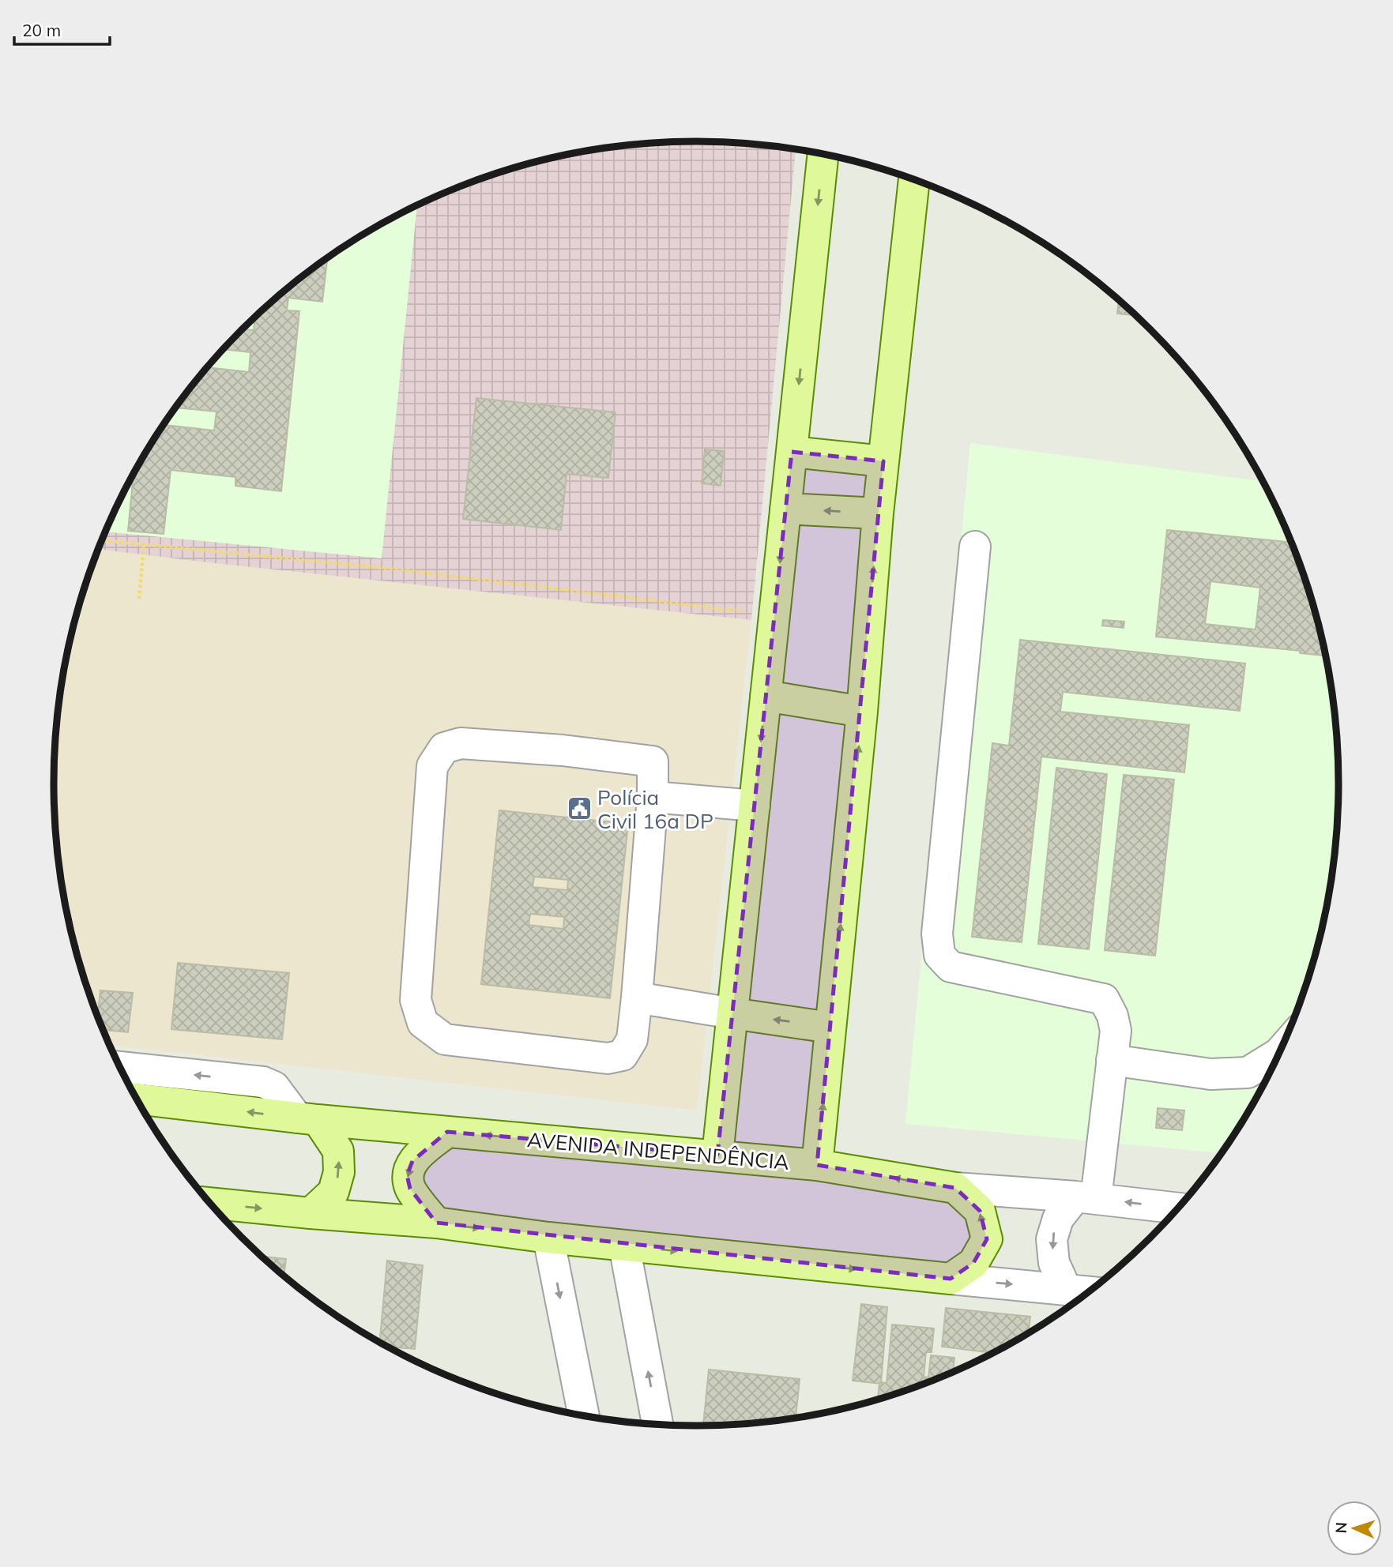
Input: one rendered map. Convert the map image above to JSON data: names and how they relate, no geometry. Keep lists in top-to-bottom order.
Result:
{
  "streets": {
    "main road": ["AVENIDA INDEPENDÊNCIA"]
  },
  "places": {
    "public building": ["Polícia Civil 16a DP"]
  },
  "scale_bar": "20 m",
  "north": "left"
}
